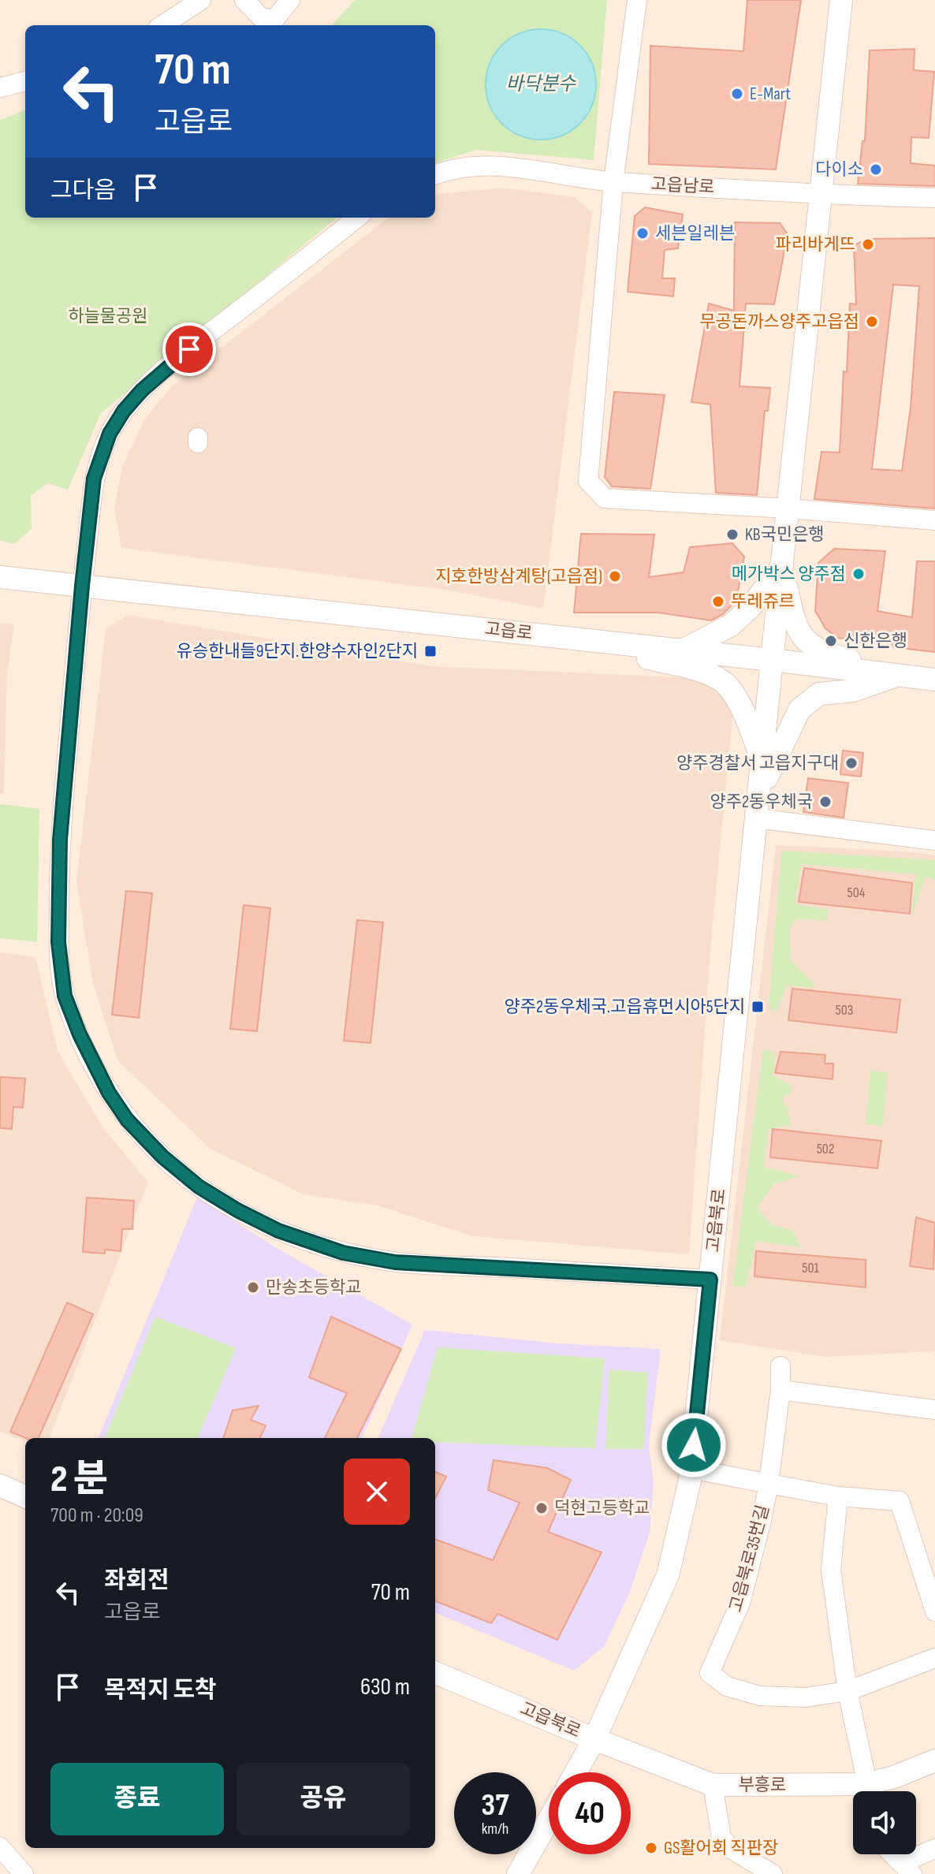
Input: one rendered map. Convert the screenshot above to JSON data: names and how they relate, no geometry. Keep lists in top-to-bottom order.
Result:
{
  "streets": {
    "street": [
      "고읍남로",
      "고읍로",
      "고읍북로",
      "고읍북로35번길",
      "부흥로"
    ]
  },
  "crossings": [
    ["고읍로", "고읍북로"],
    ["고읍북로", "고읍북로35번길"],
    ["고읍북로", "부흥로"]
  ],
  "water": ["바닥분수"],
  "parks": ["하늘물공원"],
  "places": {
    "other": [
      "E-Mart",
      "다이소",
      "세븐일레븐",
      "파리바게뜨",
      "무공돈까스양주고읍점",
      "KB국민은행",
      "메가박스 양주점",
      "지호한방삼계탕(고읍점)",
      "뚜레쥬르",
      "신한은행",
      "양주경찰서 고읍지구대",
      "양주2동우체국",
      "만송초등학교",
      "덕현고등학교",
      "GS활어회 직판장"
    ],
    "transit": ["유승한내들9단지.한양수자인2단지", "양주2동우체국.고읍휴먼시아5단지"]
  },
  "house_numbers": [
    "504",
    "503",
    "502",
    "501"
  ],
  "page": {
    "turn": ["70 m", "고읍로"],
    "then": "그다음",
    "heading": ["2 분", "700 m · 20:09"],
    "list": [
      {
        "name": "좌회전",
        "note": "고읍로",
        "value": "70 m"
      },
      {
        "name": "목적지 도착",
        "value": "630 m"
      }
    ],
    "buttons": ["종료", "공유"],
    "speed": "37 km/h",
    "limit": "40"
  }
}
